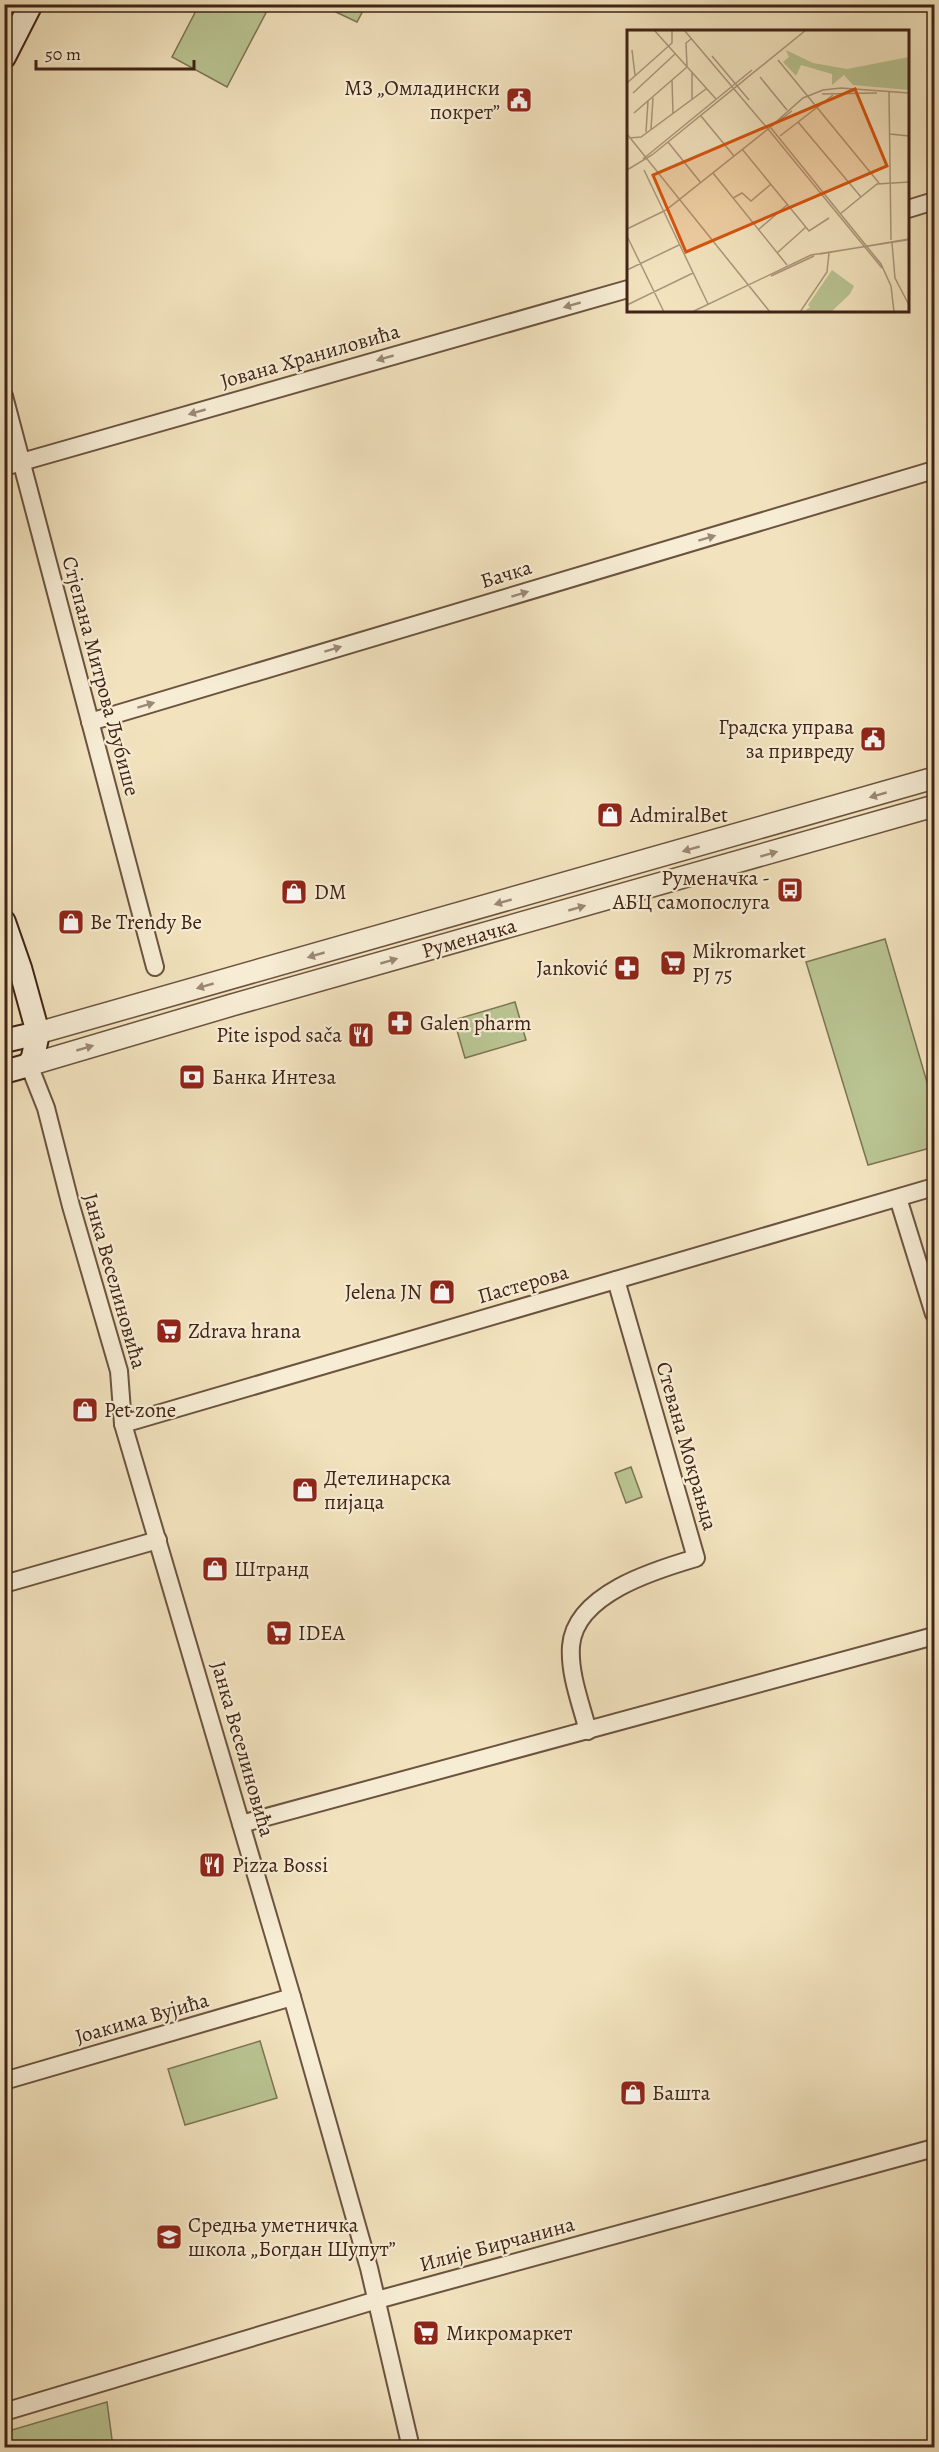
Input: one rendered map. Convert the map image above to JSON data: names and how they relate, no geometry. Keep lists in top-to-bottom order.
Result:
{
  "streets": {
    "main road": ["Руменачка"],
    "street": [
      "Јована Храниловића",
      "Бачка",
      "Стјепана Митрова Љубише",
      "Јанка Веселиновића",
      "Пастерова",
      "Стевана Мокрањца",
      "Јоакима Вујића",
      "Илије Бирчанина"
    ]
  },
  "crossings": [
    ["Јована Храниловића", "Стјепана Митрова Љубише"],
    ["Бачка", "Стјепана Митрова Љубише"],
    ["Руменачка", "Јанка Веселиновића"],
    ["Јанка Веселиновића", "Пастерова"],
    ["Јанка Веселиновића", "Јоакима Вујића"],
    ["Јанка Веселиновића", "Илије Бирчанина"],
    ["Пастерова", "Стевана Мокрањца"]
  ],
  "one_way": ["Јована Храниловића", "Бачка"],
  "places": {
    "public building": ["МЗ „Омладински покрет”", "Градска управа за привреду"],
    "shop": [
      "AdmiralBet",
      "DM",
      "Be Trendy Be",
      "Jelena JN",
      "Pet zone",
      "Детелинарска пијаца",
      "Штранд",
      "Башта"
    ],
    "bus stop": ["Руменачка - АБЦ самопослуга"],
    "supermarket": [
      "Mikromarket PJ 75",
      "Zdrava hrana",
      "IDEA",
      "Микромаркет"
    ],
    "pharmacy": ["Janković", "Galen pharm"],
    "restaurant": ["Pite ispod sača", "Pizza Bossi"],
    "bank": ["Банка Интеза"],
    "school or university": ["Средња уметничка школа „Богдан Шупут”"]
  },
  "scale_bar": "50 m"
}
